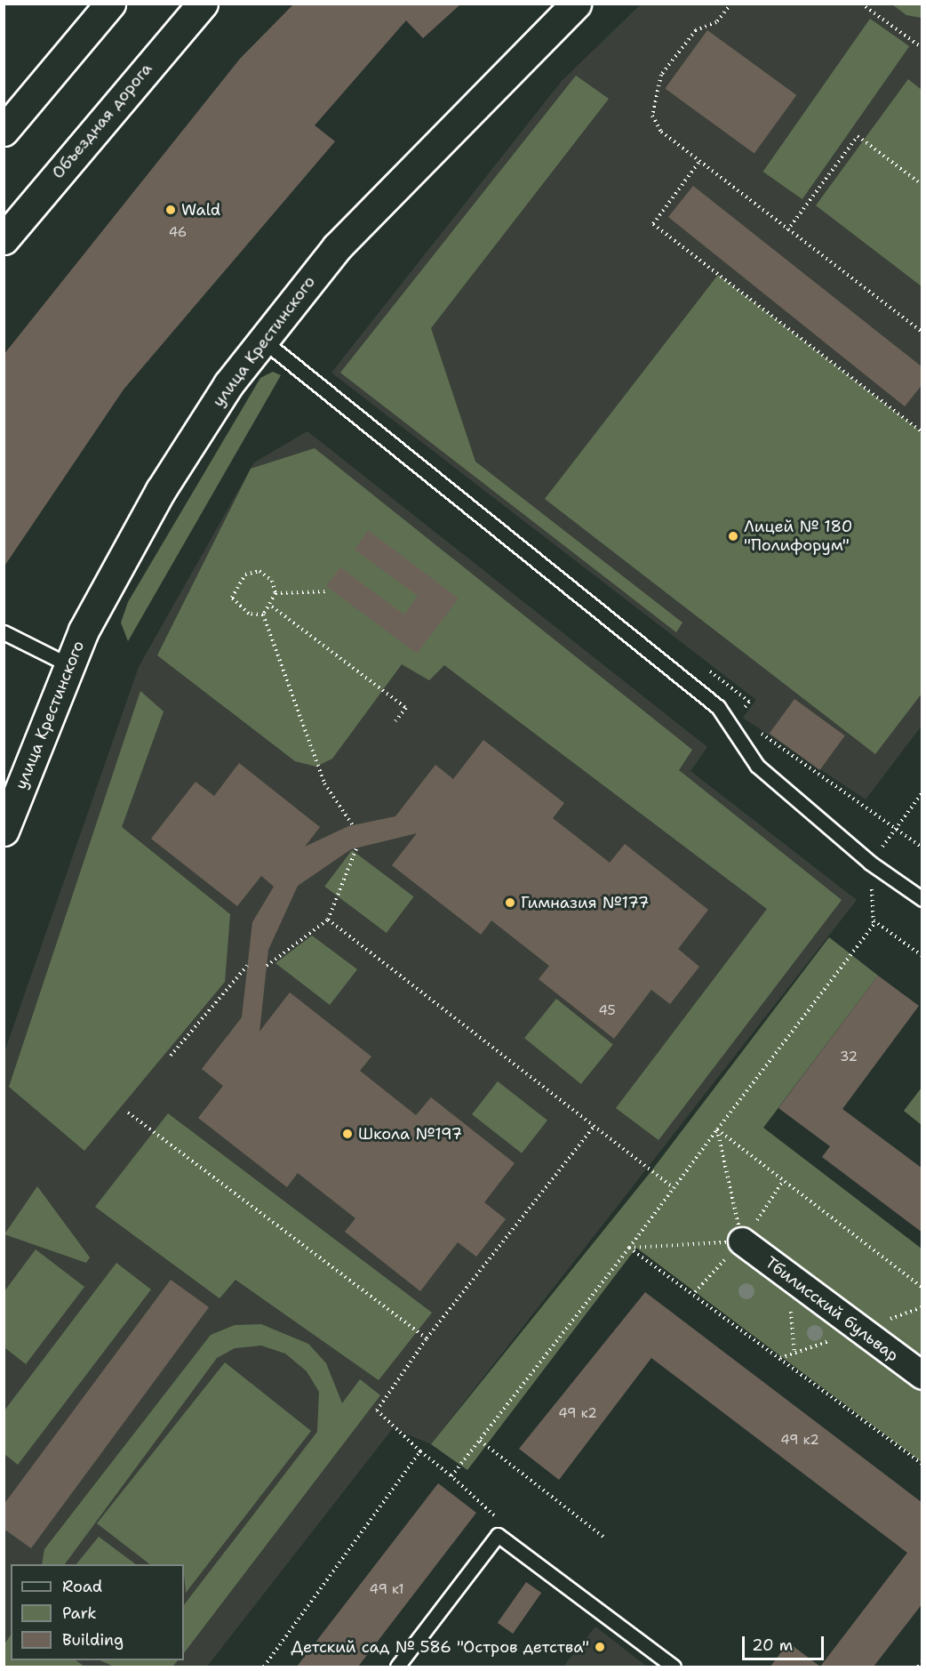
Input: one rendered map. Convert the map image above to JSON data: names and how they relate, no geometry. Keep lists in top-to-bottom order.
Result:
{
  "streets": {
    "street": ["Объездная дорога", "улица Крестинского", "Тбилисский бульвар"]
  },
  "places": [
    "Wald",
    "Лицей № 180 \"Полифорум\"",
    "Гимназия №177",
    "Школа №197",
    "Детский сад № 586 \"Остров детства\""
  ],
  "house_numbers": [
    "46",
    "45",
    "32",
    "49 к2",
    "49 к2",
    "49 к1"
  ],
  "legend": ["Road", "Park", "Building"],
  "scale_bar": "20 m"
}
